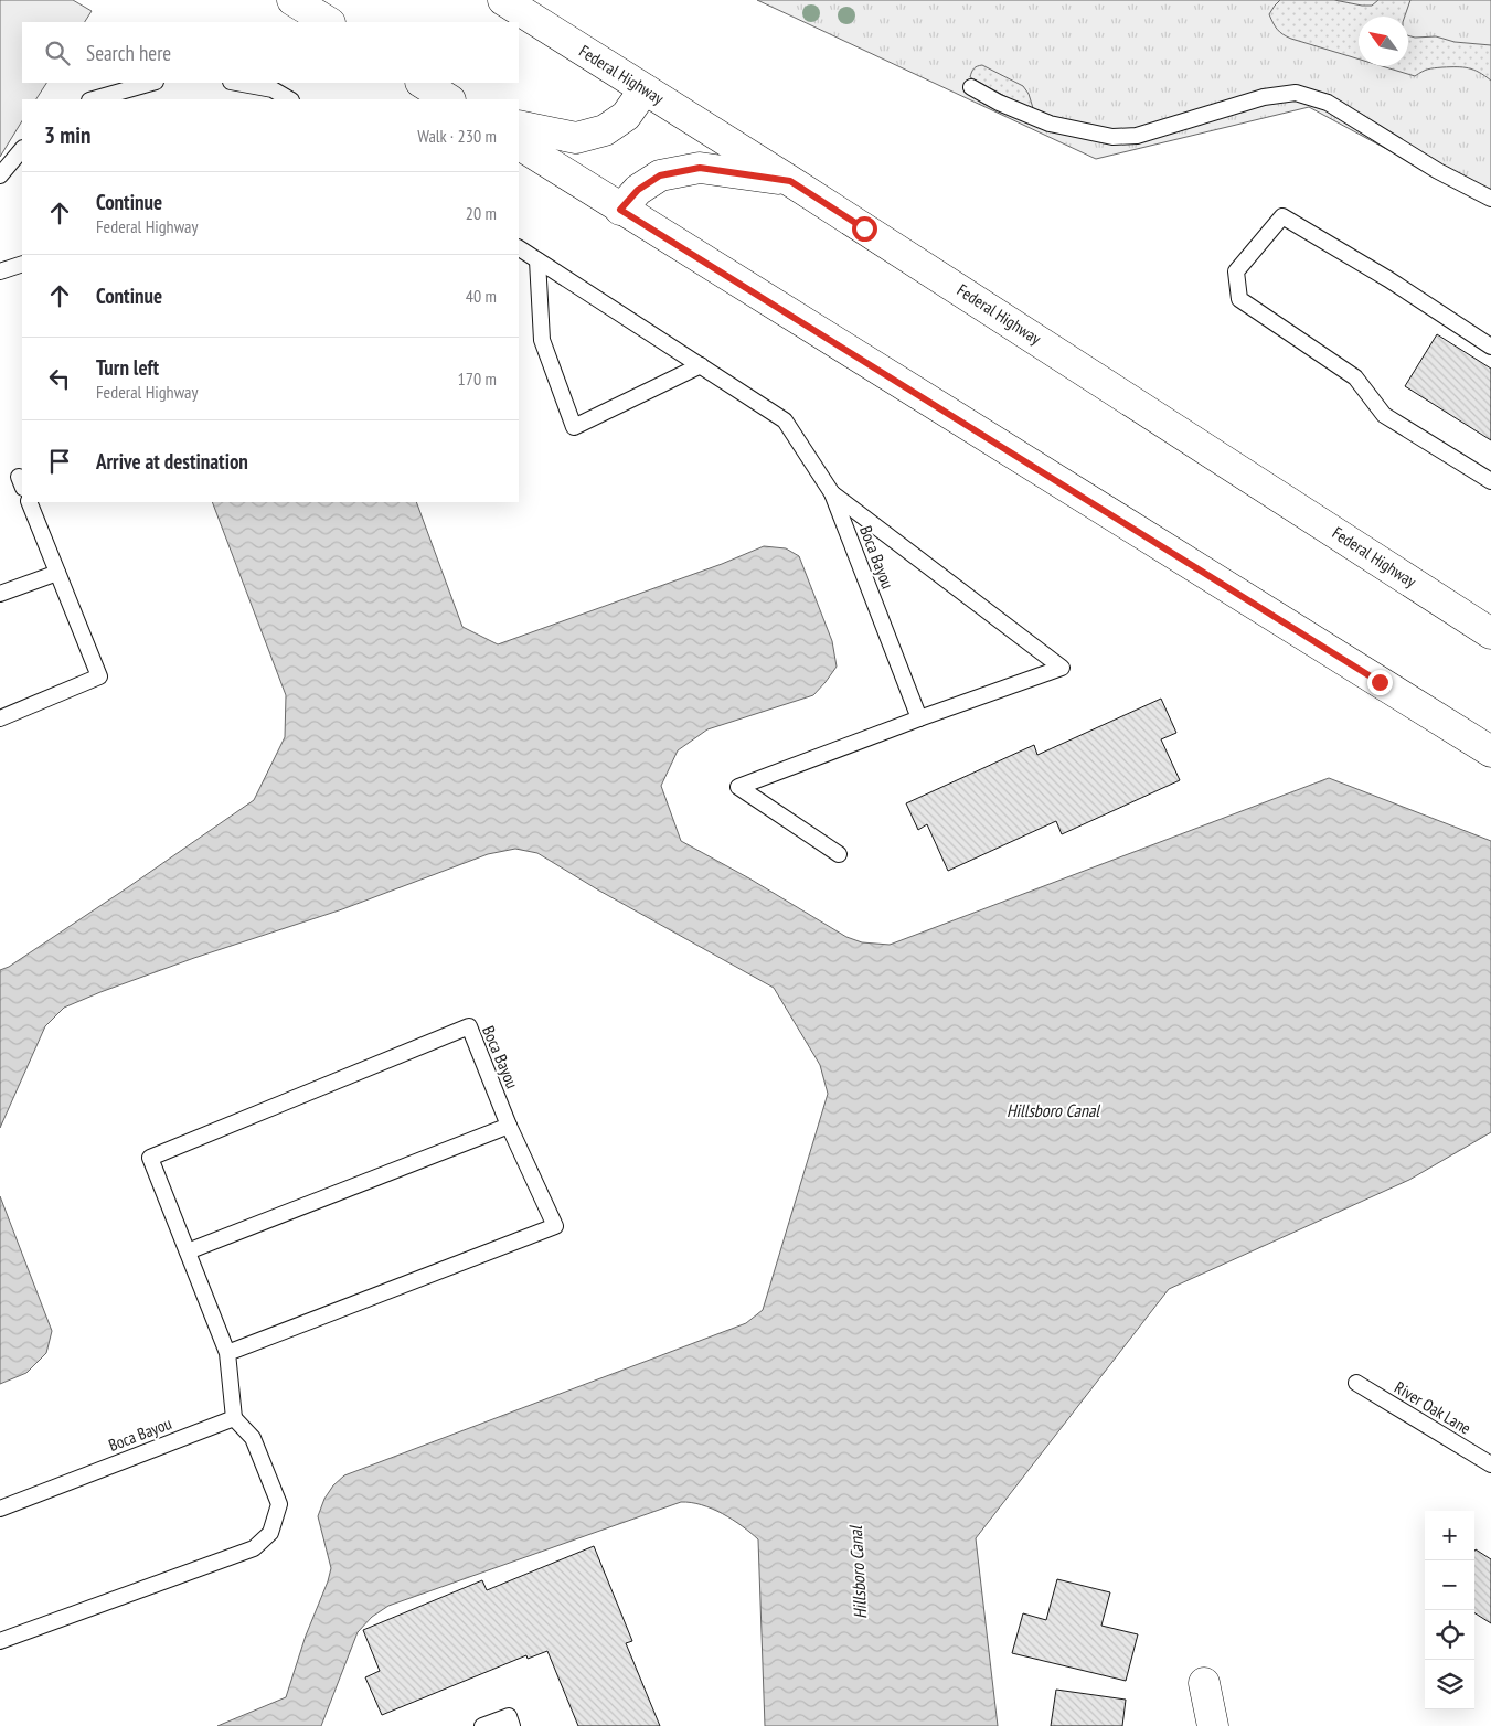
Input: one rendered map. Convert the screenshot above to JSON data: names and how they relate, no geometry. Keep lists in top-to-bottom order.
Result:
{
  "streets": {
    "main road": ["Federal Highway"],
    "lane": ["Boca Bayou", "River Oak Lane"]
  },
  "water": ["Hillsboro Canal"],
  "north": "top left",
  "page": {
    "search": "Search here",
    "heading": ["3 min", "Walk · 230 m"],
    "list": [
      ["Continue", "Federal Highway", "20 m"],
      ["Continue", "40 m"],
      ["Turn left", "Federal Highway", "170 m"],
      "Arrive at destination"
    ],
    "map_buttons": ["+", "−"]
  }
}
